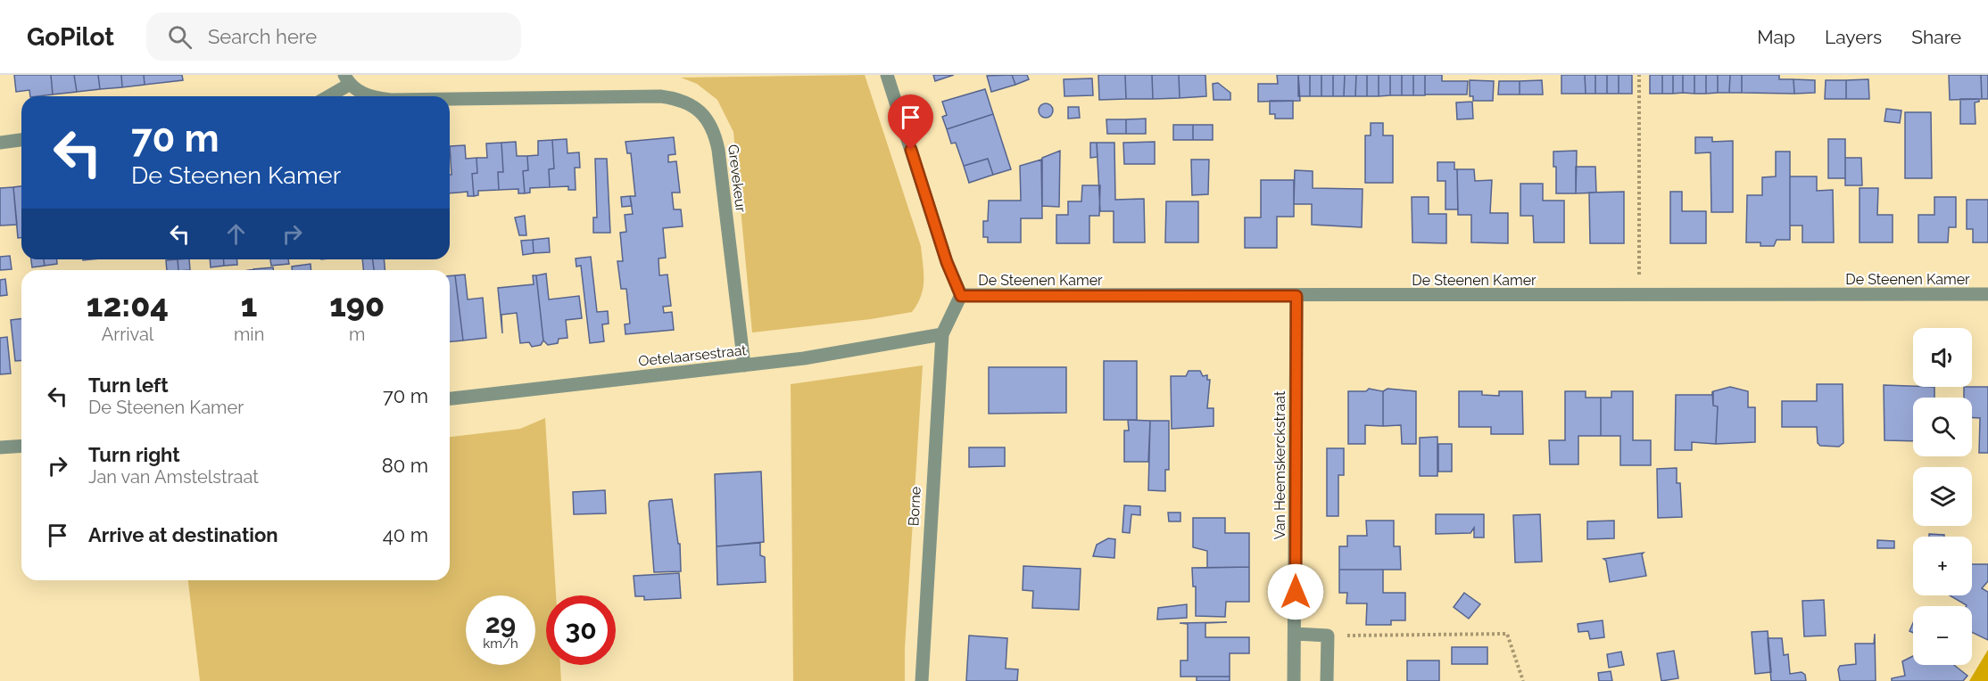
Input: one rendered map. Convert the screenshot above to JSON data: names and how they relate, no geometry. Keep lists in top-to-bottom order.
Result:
{
  "streets": {
    "street": [
      "Grevekeur",
      "De Steenen Kamer",
      "Oetelaarsestraat",
      "Van Heemskerckstraat",
      "Borne"
    ]
  },
  "crossings": [
    ["Grevekeur", "Oetelaarsestraat"],
    ["De Steenen Kamer", "Van Heemskerckstraat"],
    ["Oetelaarsestraat", "Borne"]
  ],
  "page": {
    "header": "GoPilot",
    "search": "Search here",
    "nav": ["Map", "Layers", "Share"],
    "turn": ["70 m", "De Steenen Kamer"],
    "eta": [
      "12:04",
      "Arrival",
      "1",
      "min",
      "190",
      "m"
    ],
    "map_buttons": ["+", "−"],
    "list": [
      {
        "name": "Turn left",
        "note": "De Steenen Kamer",
        "value": "70 m"
      },
      {
        "name": "Turn right",
        "note": "Jan van Amstelstraat",
        "value": "80 m"
      },
      {
        "name": "Arrive at destination",
        "value": "40 m"
      }
    ],
    "speed": "29 km/h",
    "limit": "30"
  }
}
